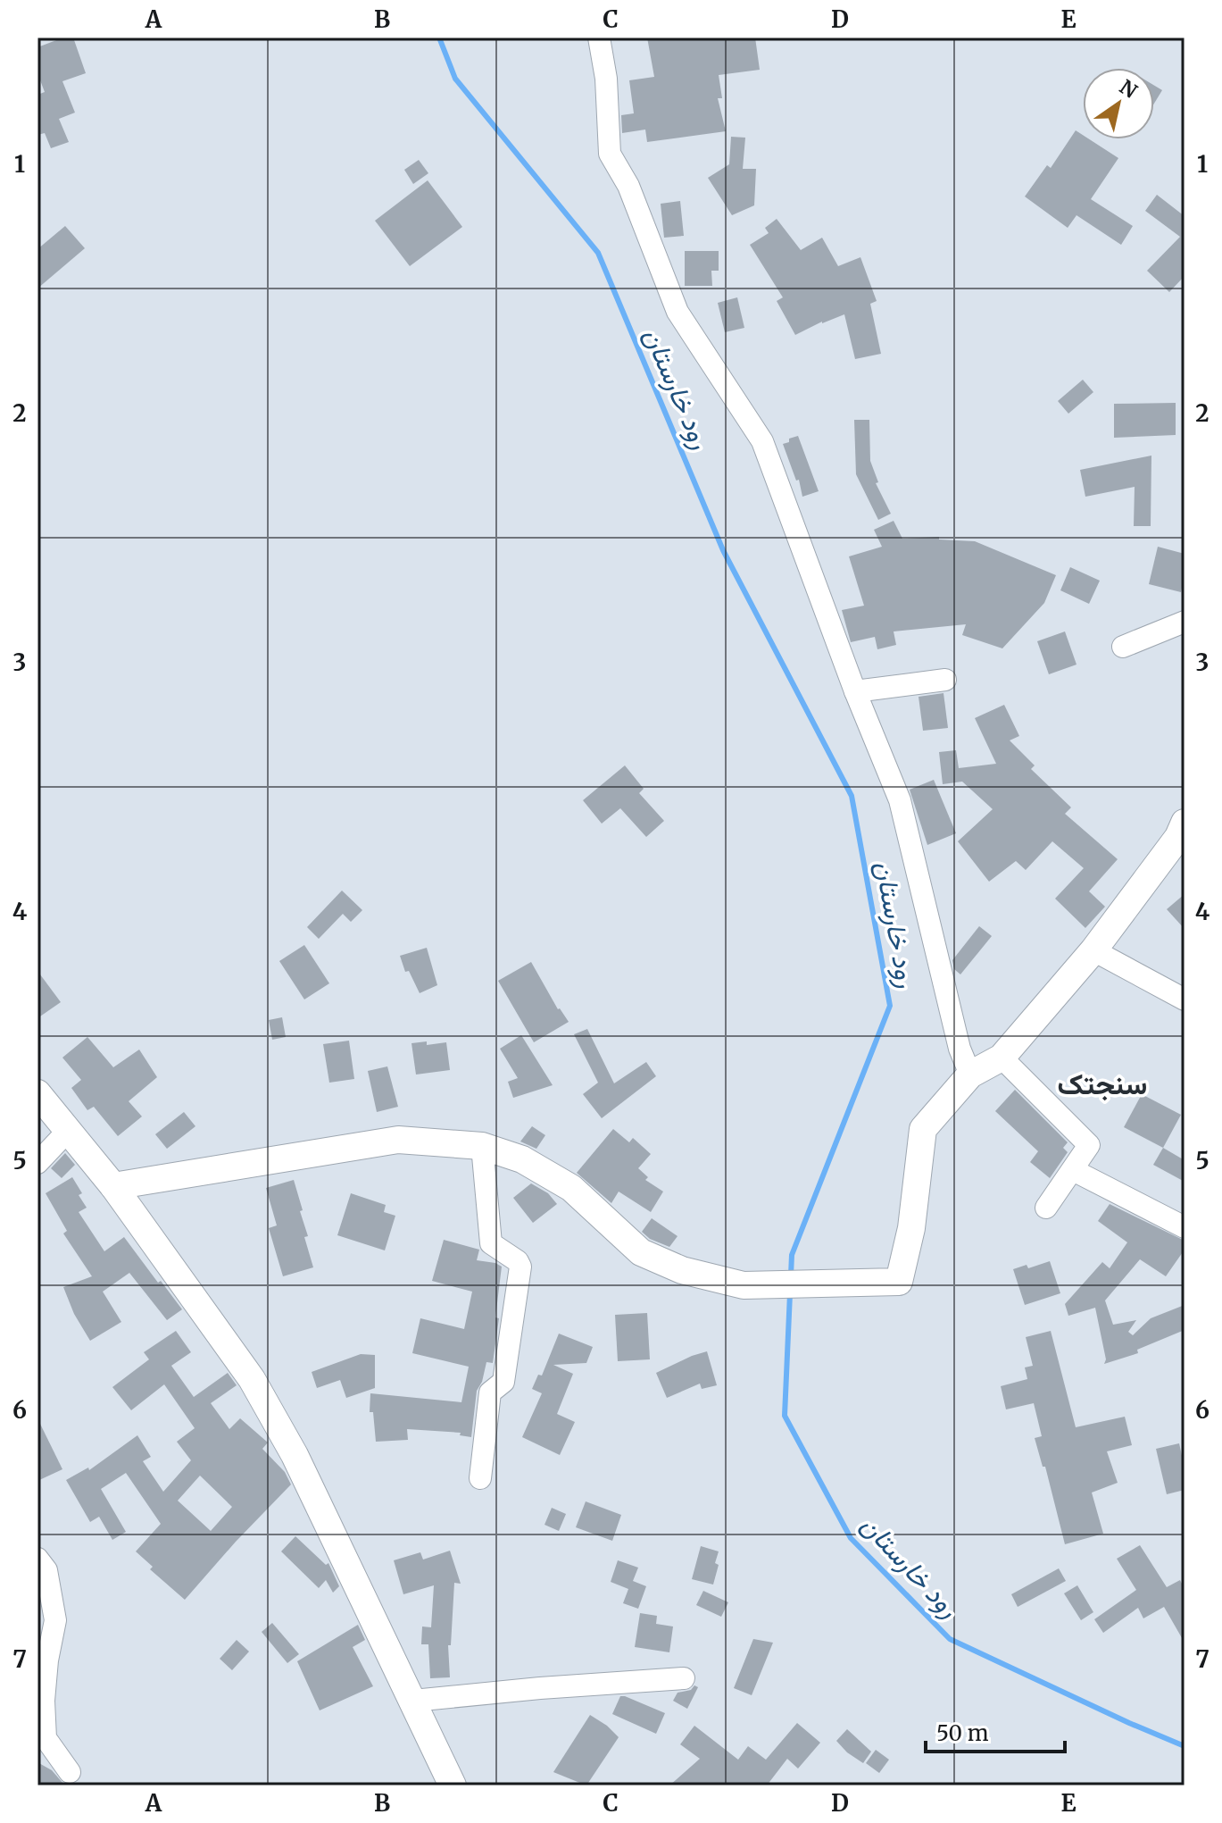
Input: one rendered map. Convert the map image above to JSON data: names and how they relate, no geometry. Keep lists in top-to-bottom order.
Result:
{
  "districts": ["سنجتک"],
  "water": ["رود خارستان"],
  "scale_bar": "50 m",
  "north": "top right",
  "grid": {
    "columns": [
      "A",
      "B",
      "C",
      "D",
      "E"
    ],
    "rows": [
      "1",
      "2",
      "3",
      "4",
      "5",
      "6",
      "7"
    ]
  }
}
